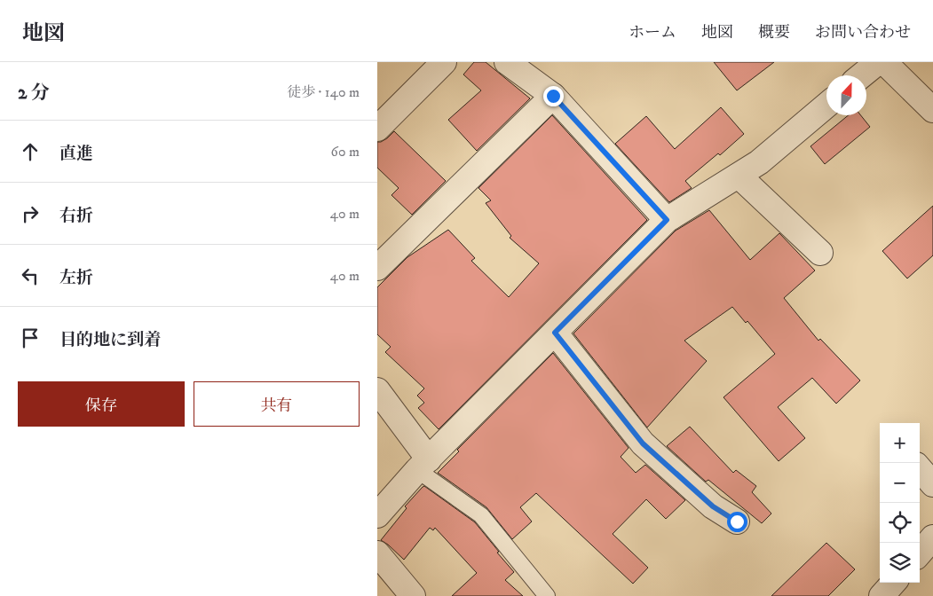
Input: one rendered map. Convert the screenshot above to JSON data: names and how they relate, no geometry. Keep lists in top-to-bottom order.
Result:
{
  "north": "top",
  "page": {
    "header": "地図",
    "nav": [
      "ホーム",
      "地図",
      "概要",
      "お問い合わせ"
    ],
    "heading": ["2 分", "徒歩 · 140 m"],
    "list": [
      ["直進", "60 m"],
      ["右折", "40 m"],
      ["左折", "40 m"],
      "目的地に到着"
    ],
    "buttons": ["保存", "共有"],
    "map_buttons": ["+", "−"]
  }
}
